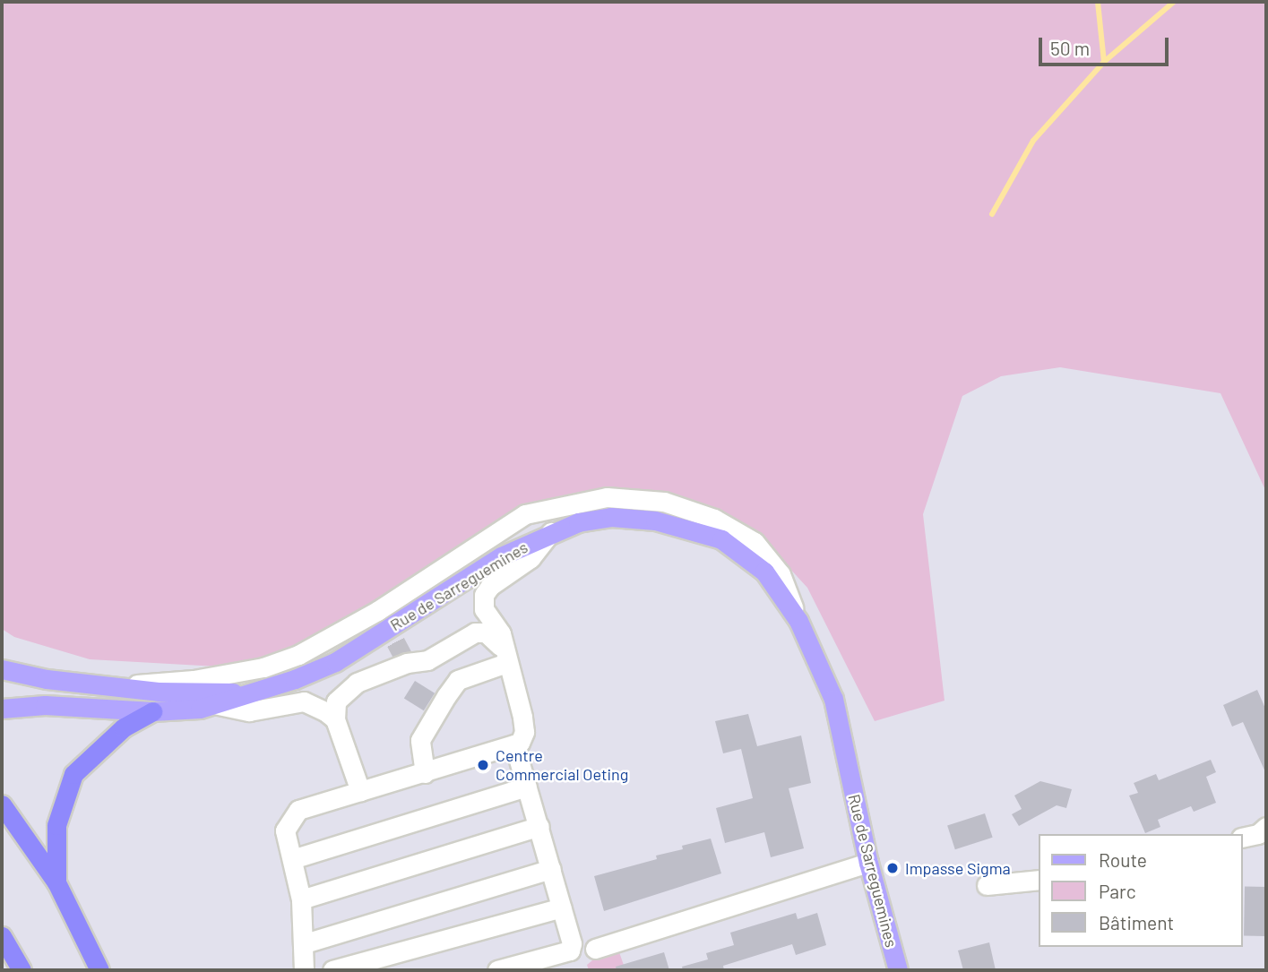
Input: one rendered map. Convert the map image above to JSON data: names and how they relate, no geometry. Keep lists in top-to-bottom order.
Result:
{
  "streets": {
    "main road": ["Rue de Sarreguemines"]
  },
  "places": ["Centre Commercial Oeting", "Impasse Sigma"],
  "legend": ["Route", "Parc", "Bâtiment"],
  "scale_bar": "50 m"
}
